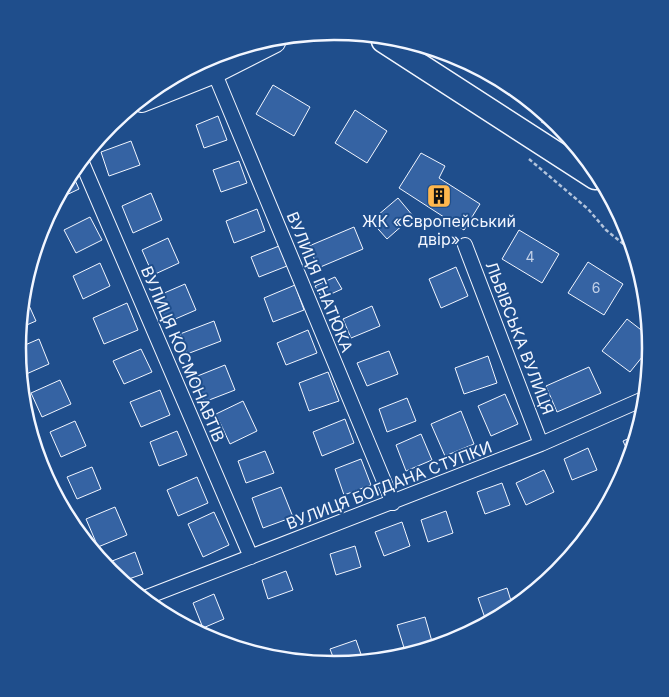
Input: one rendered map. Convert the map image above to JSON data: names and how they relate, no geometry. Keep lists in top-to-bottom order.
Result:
{
  "streets": {
    "street": [
      "ВУЛИЦЯ ГНАТЮКА",
      "ЛЬВІВСЬКА ВУЛИЦЯ",
      "ВУЛИЦЯ КОСМОНАВТІВ",
      "ВУЛИЦЯ БОГДАНА СТУПКИ"
    ]
  },
  "crossings": [
    ["ВУЛИЦЯ ГНАТЮКА", "ВУЛИЦЯ БОГДАНА СТУПКИ"],
    ["ЛЬВІВСЬКА ВУЛИЦЯ", "ВУЛИЦЯ БОГДАНА СТУПКИ"],
    ["ВУЛИЦЯ КОСМОНАВТІВ", "ВУЛИЦЯ БОГДАНА СТУПКИ"]
  ],
  "places": {
    "building": ["ЖК «Європейський двір»"]
  },
  "house_numbers": ["4", "6"]
}
